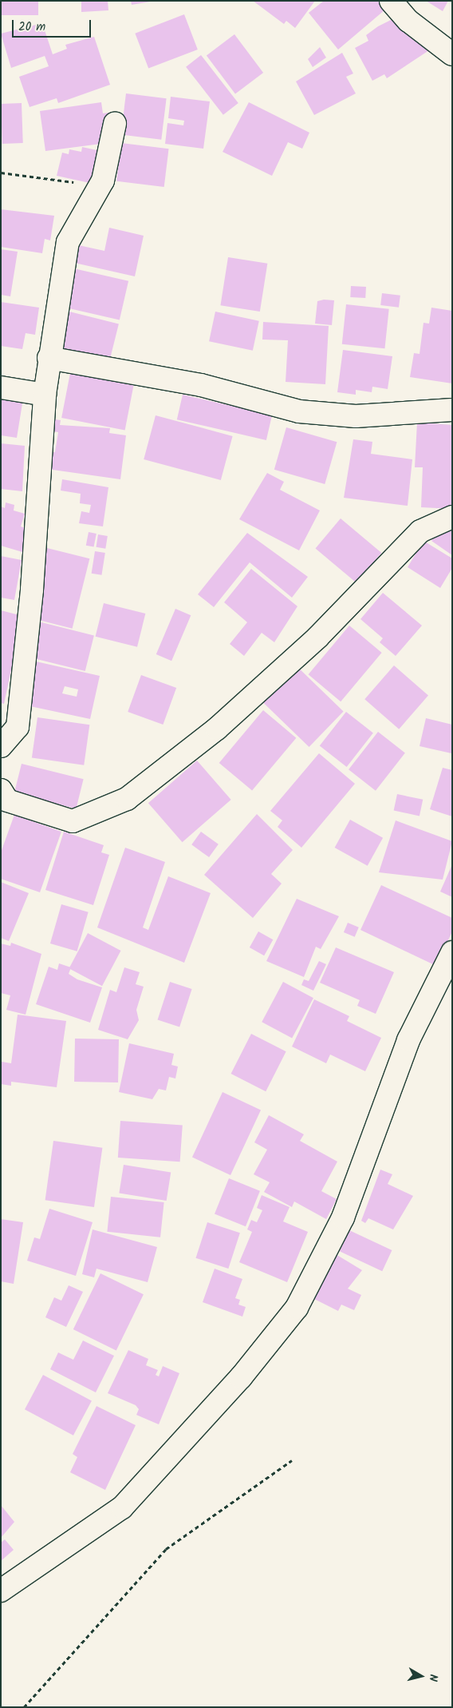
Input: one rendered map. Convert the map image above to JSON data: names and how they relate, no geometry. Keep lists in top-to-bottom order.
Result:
{
  "scale_bar": "20 m",
  "north": "right"
}
